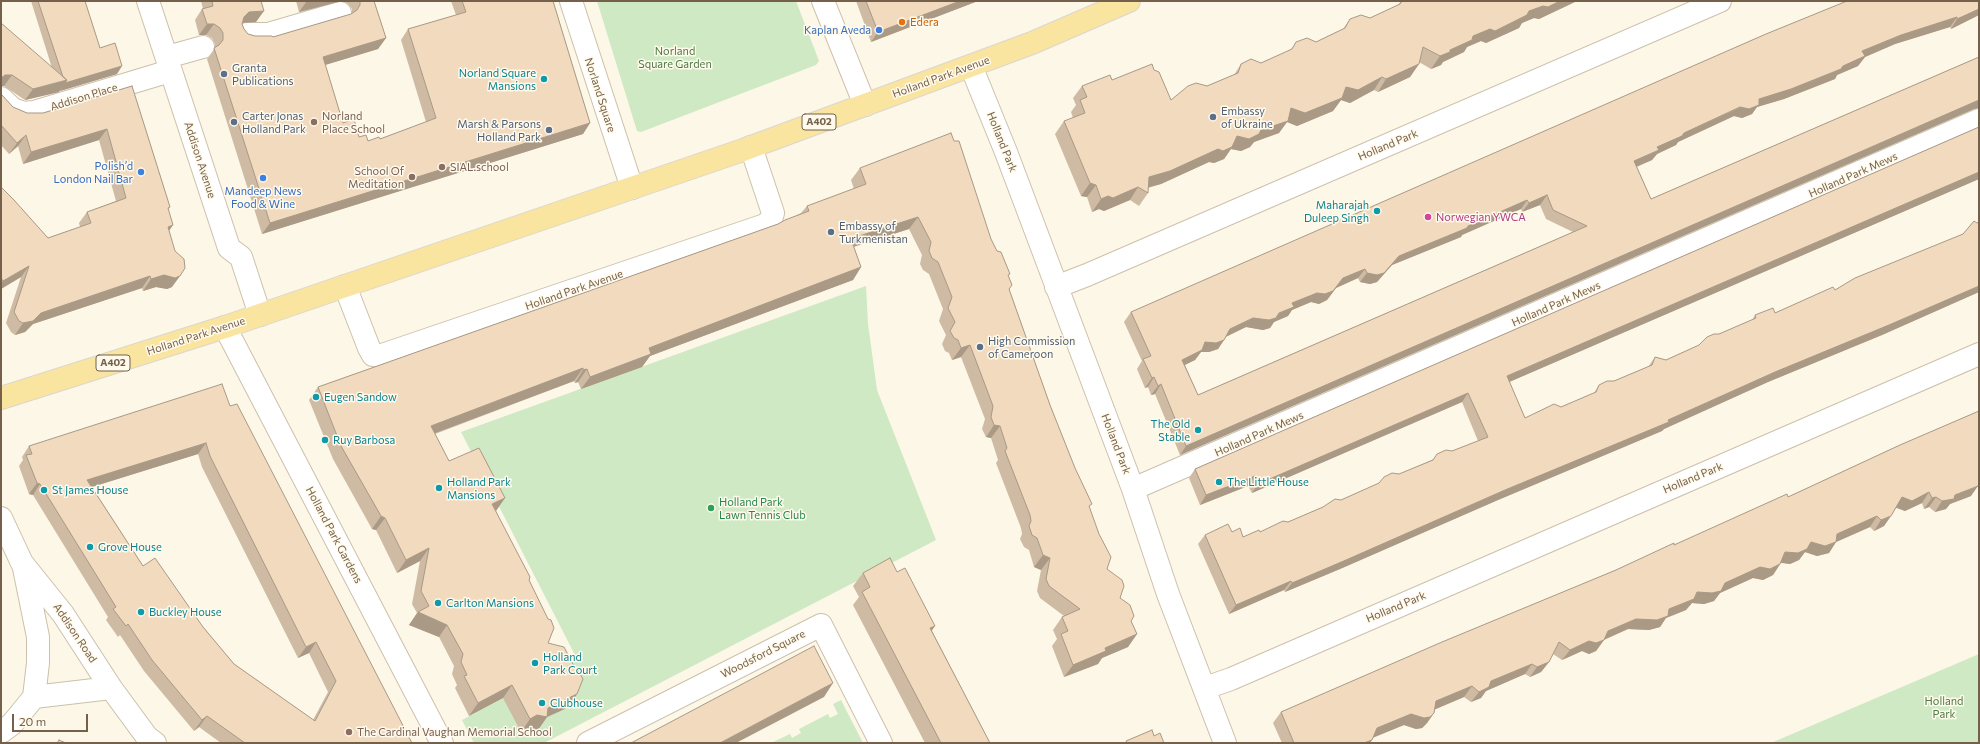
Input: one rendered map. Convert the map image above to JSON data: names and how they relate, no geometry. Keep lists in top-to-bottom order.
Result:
{
  "streets": {
    "main road": ["Holland Park Avenue", "A402"],
    "street": [
      "Norland Square",
      "Addison Place",
      "Holland Park",
      "Addison Avenue",
      "Holland Park Mews",
      "Holland Park Gardens",
      "Addison Road",
      "Woodsford Square"
    ]
  },
  "crossings": [
    ["Holland Park Avenue", "Norland Square"],
    ["Holland Park Avenue", "Holland Park"],
    ["Holland Park Avenue", "Addison Avenue"],
    ["Holland Park Avenue", "Holland Park Gardens"],
    ["Addison Place", "Addison Avenue"],
    ["Holland Park", "Holland Park Mews"]
  ],
  "parks": ["Norland Square Garden", "Holland Park"],
  "places": [
    "Edera",
    "Kaplan Aveda",
    "Granta Publications",
    "Norland Square Mansions",
    "Embassy of Ukraine",
    "Carter Jonas Holland Park",
    "Norland Place School",
    "Marsh & Parsons Holland Park",
    "SIAL.school",
    "Polish’d London Nail Bar",
    "School Of Meditation",
    "Mandeep News Food & Wine",
    "Maharajah Duleep Singh",
    "Norwegian YWCA",
    "Embassy of Turkmenistan",
    "High Commission of Cameroon",
    "Eugen Sandow",
    "The Old Stable",
    "Ruy Barbosa",
    "The Little House",
    "Holland Park Mansions",
    "St James House",
    "Holland Park Lawn Tennis Club",
    "Grove House",
    "Carlton Mansions",
    "Buckley House",
    "Holland Park Court",
    "Clubhouse",
    "The Cardinal Vaughan Memorial School"
  ],
  "scale_bar": "20 m"
}
